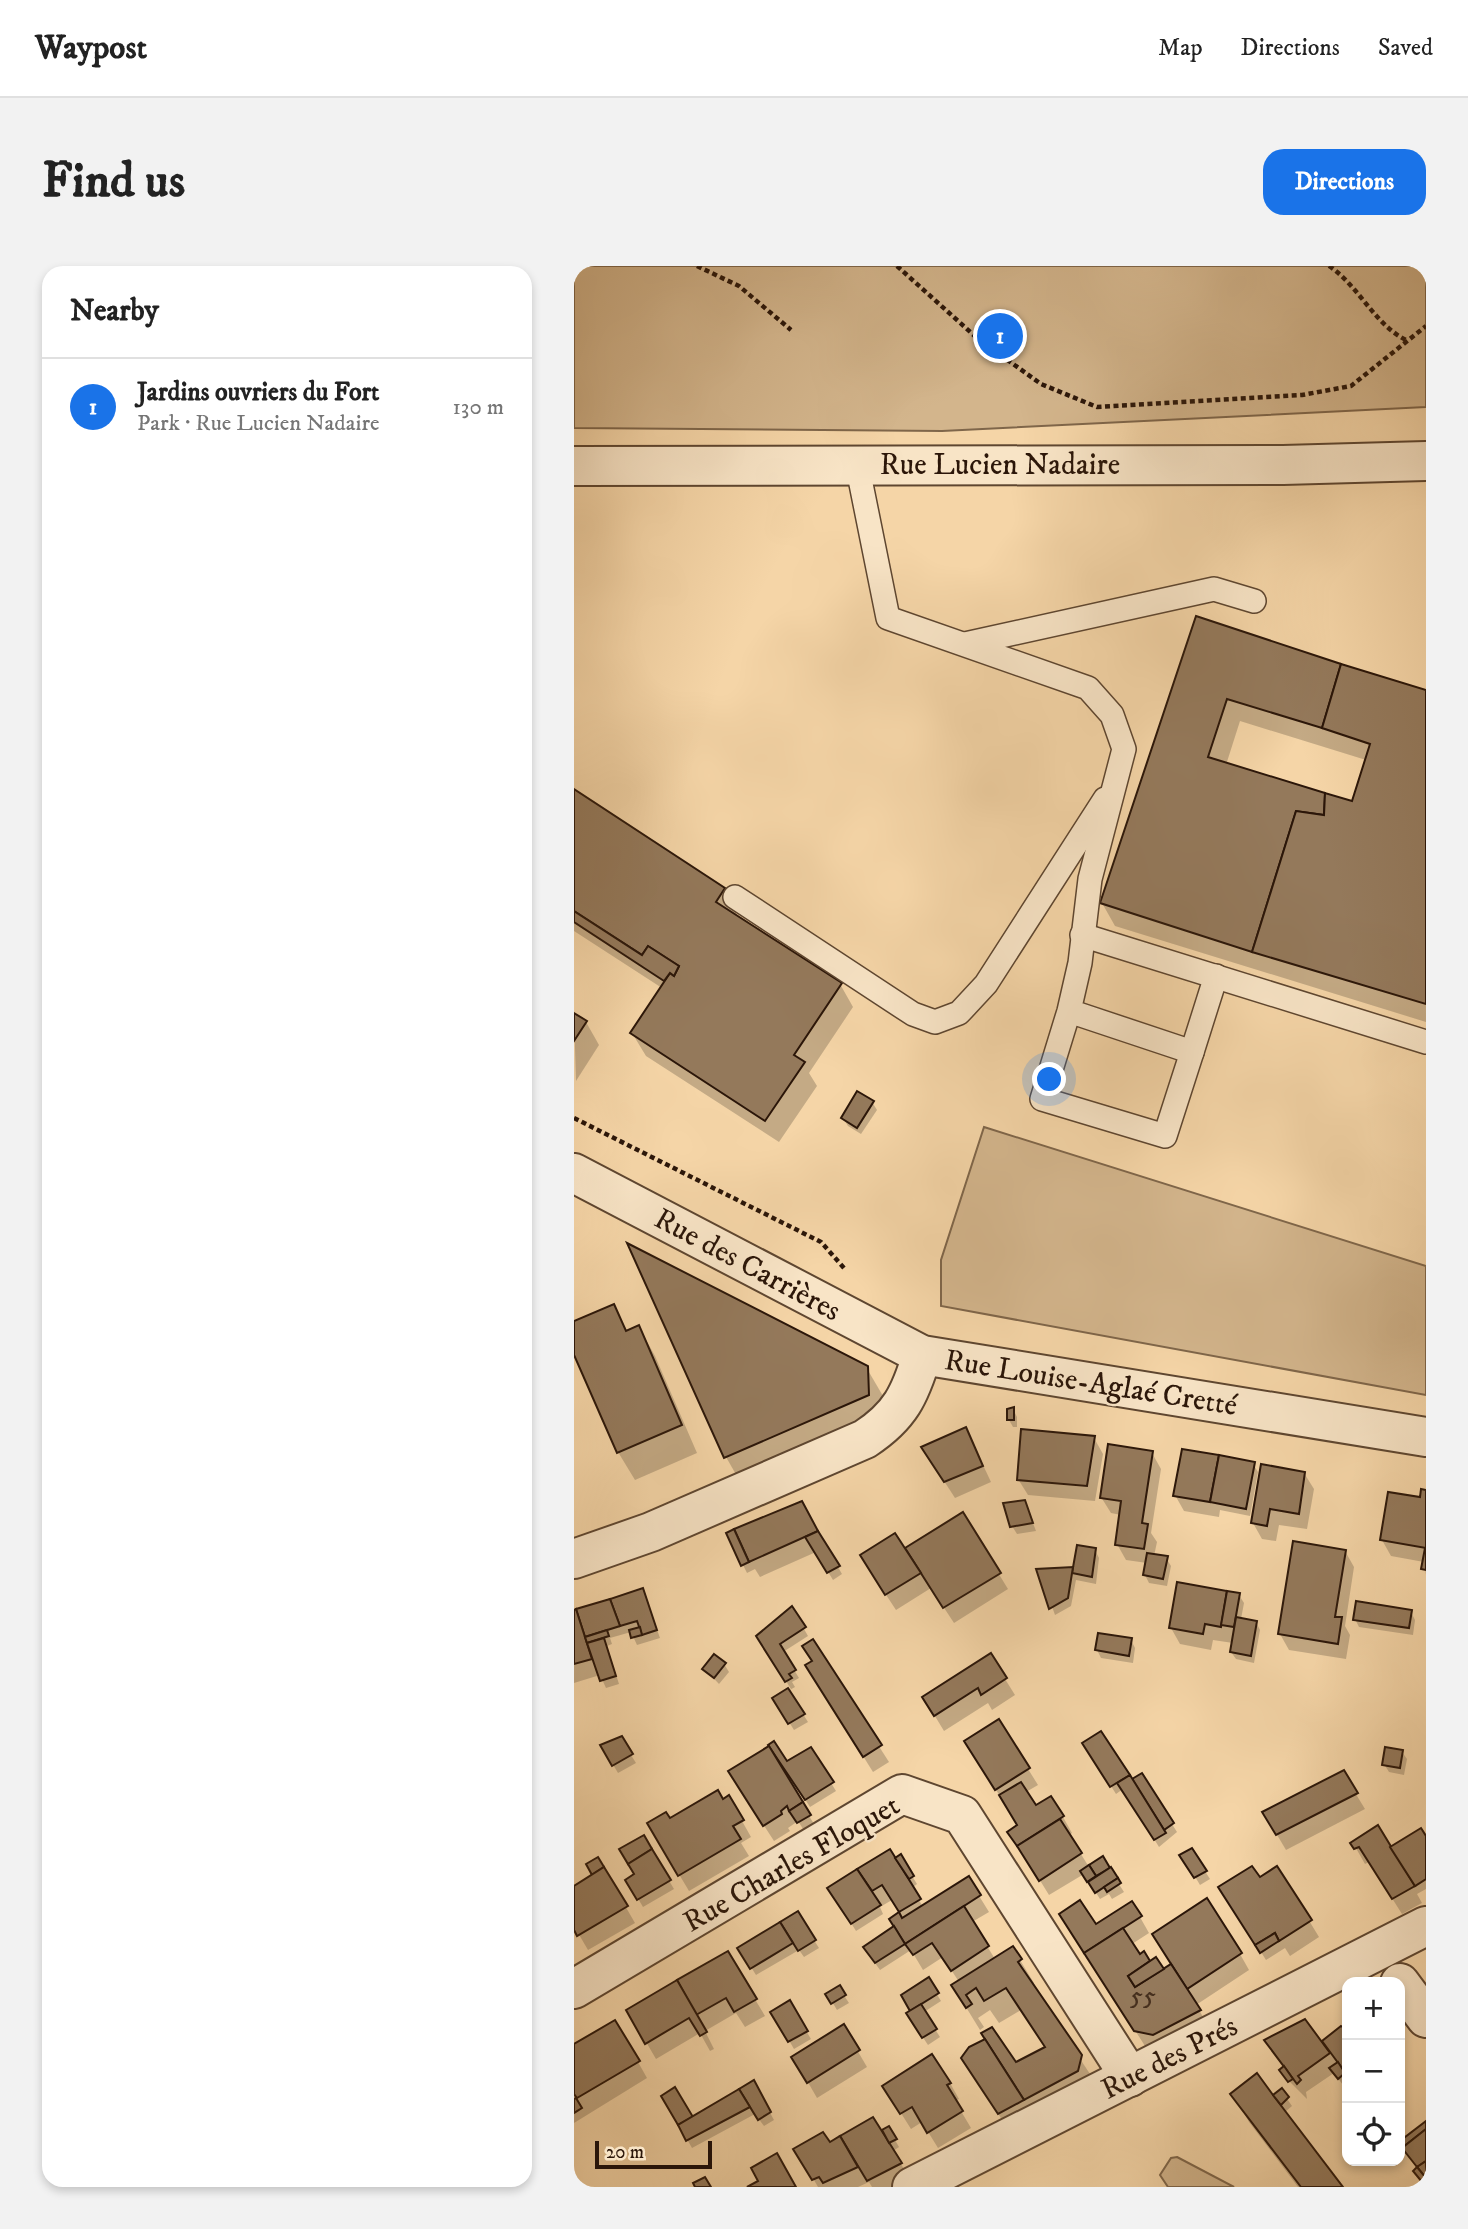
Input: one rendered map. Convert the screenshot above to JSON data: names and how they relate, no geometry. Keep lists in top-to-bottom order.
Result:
{
  "streets": {
    "street": [
      "Rue Lucien Nadaire",
      "Rue des Carrières",
      "Rue Louise-Aglaé Cretté",
      "Rue Charles Floquet",
      "Rue des Prés"
    ]
  },
  "crossings": [
    ["Rue des Carrières", "Rue Louise-Aglaé Cretté"],
    ["Rue Charles Floquet", "Rue des Prés"]
  ],
  "house_numbers": ["55"],
  "scale_bar": "20 m",
  "page": {
    "header": "Waypost",
    "nav": ["Map", "Directions", "Saved"],
    "buttons": "Directions",
    "title": "Find us",
    "heading": "Nearby",
    "pins": "1",
    "list": [
      {
        "mark": "1",
        "name": "Jardins ouvriers du Fort",
        "note": "Park · Rue Lucien Nadaire",
        "value": "130 m"
      }
    ],
    "map_buttons": ["+", "−"],
    "scale": "20 m"
  }
}
